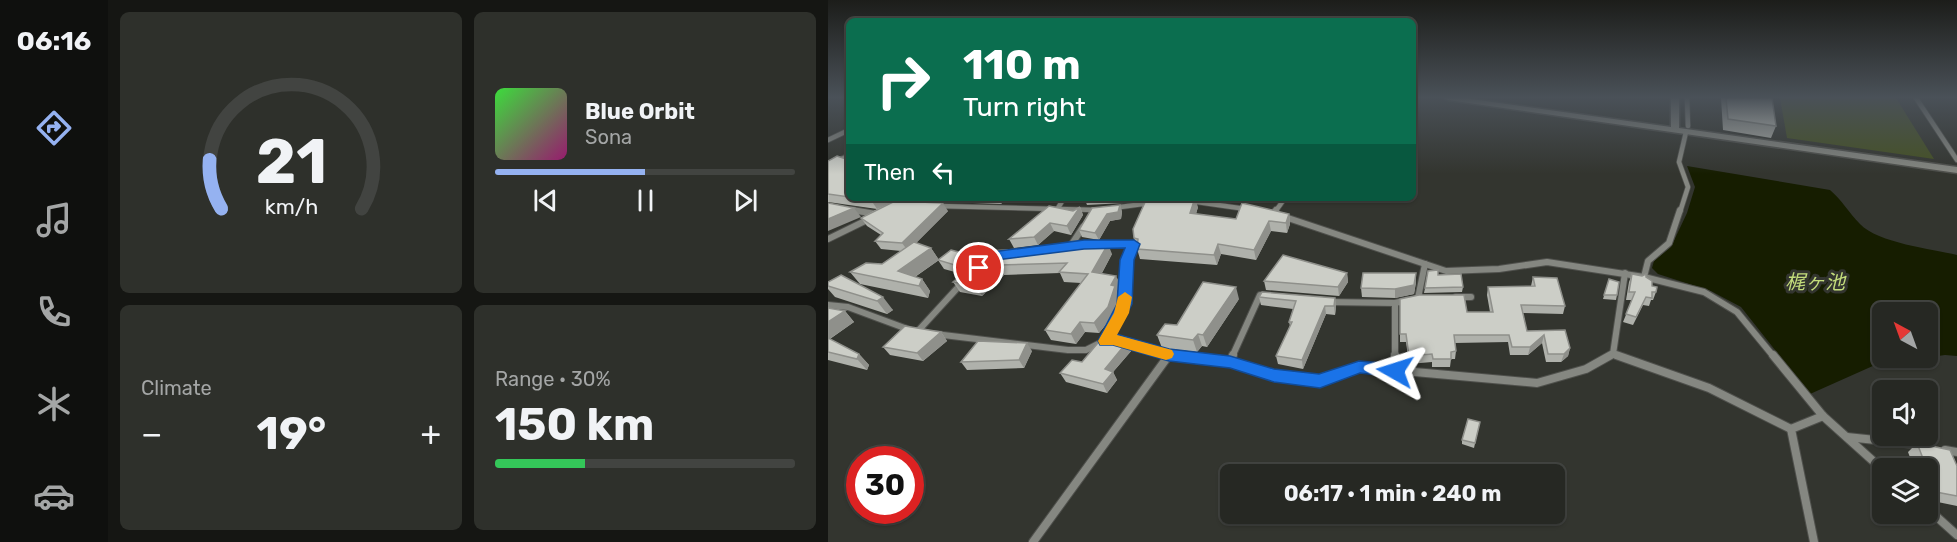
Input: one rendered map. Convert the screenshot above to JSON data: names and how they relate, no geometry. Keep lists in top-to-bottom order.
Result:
{
  "water": ["梶ヶ池"],
  "north": "top left",
  "page": {
    "tabs": "06:16",
    "turn": ["110 m", "Turn right"],
    "song": ["Blue Orbit", "Sona"],
    "then": "Then",
    "tile": [
      "Climate",
      ["Range · 30%", "150 km"]
    ],
    "heat": ["−", "19°", "+"],
    "limit": "30",
    "trip": "06:17 · 1 min · 240 m",
    "gauge": ["21", "km/h"]
  }
}
